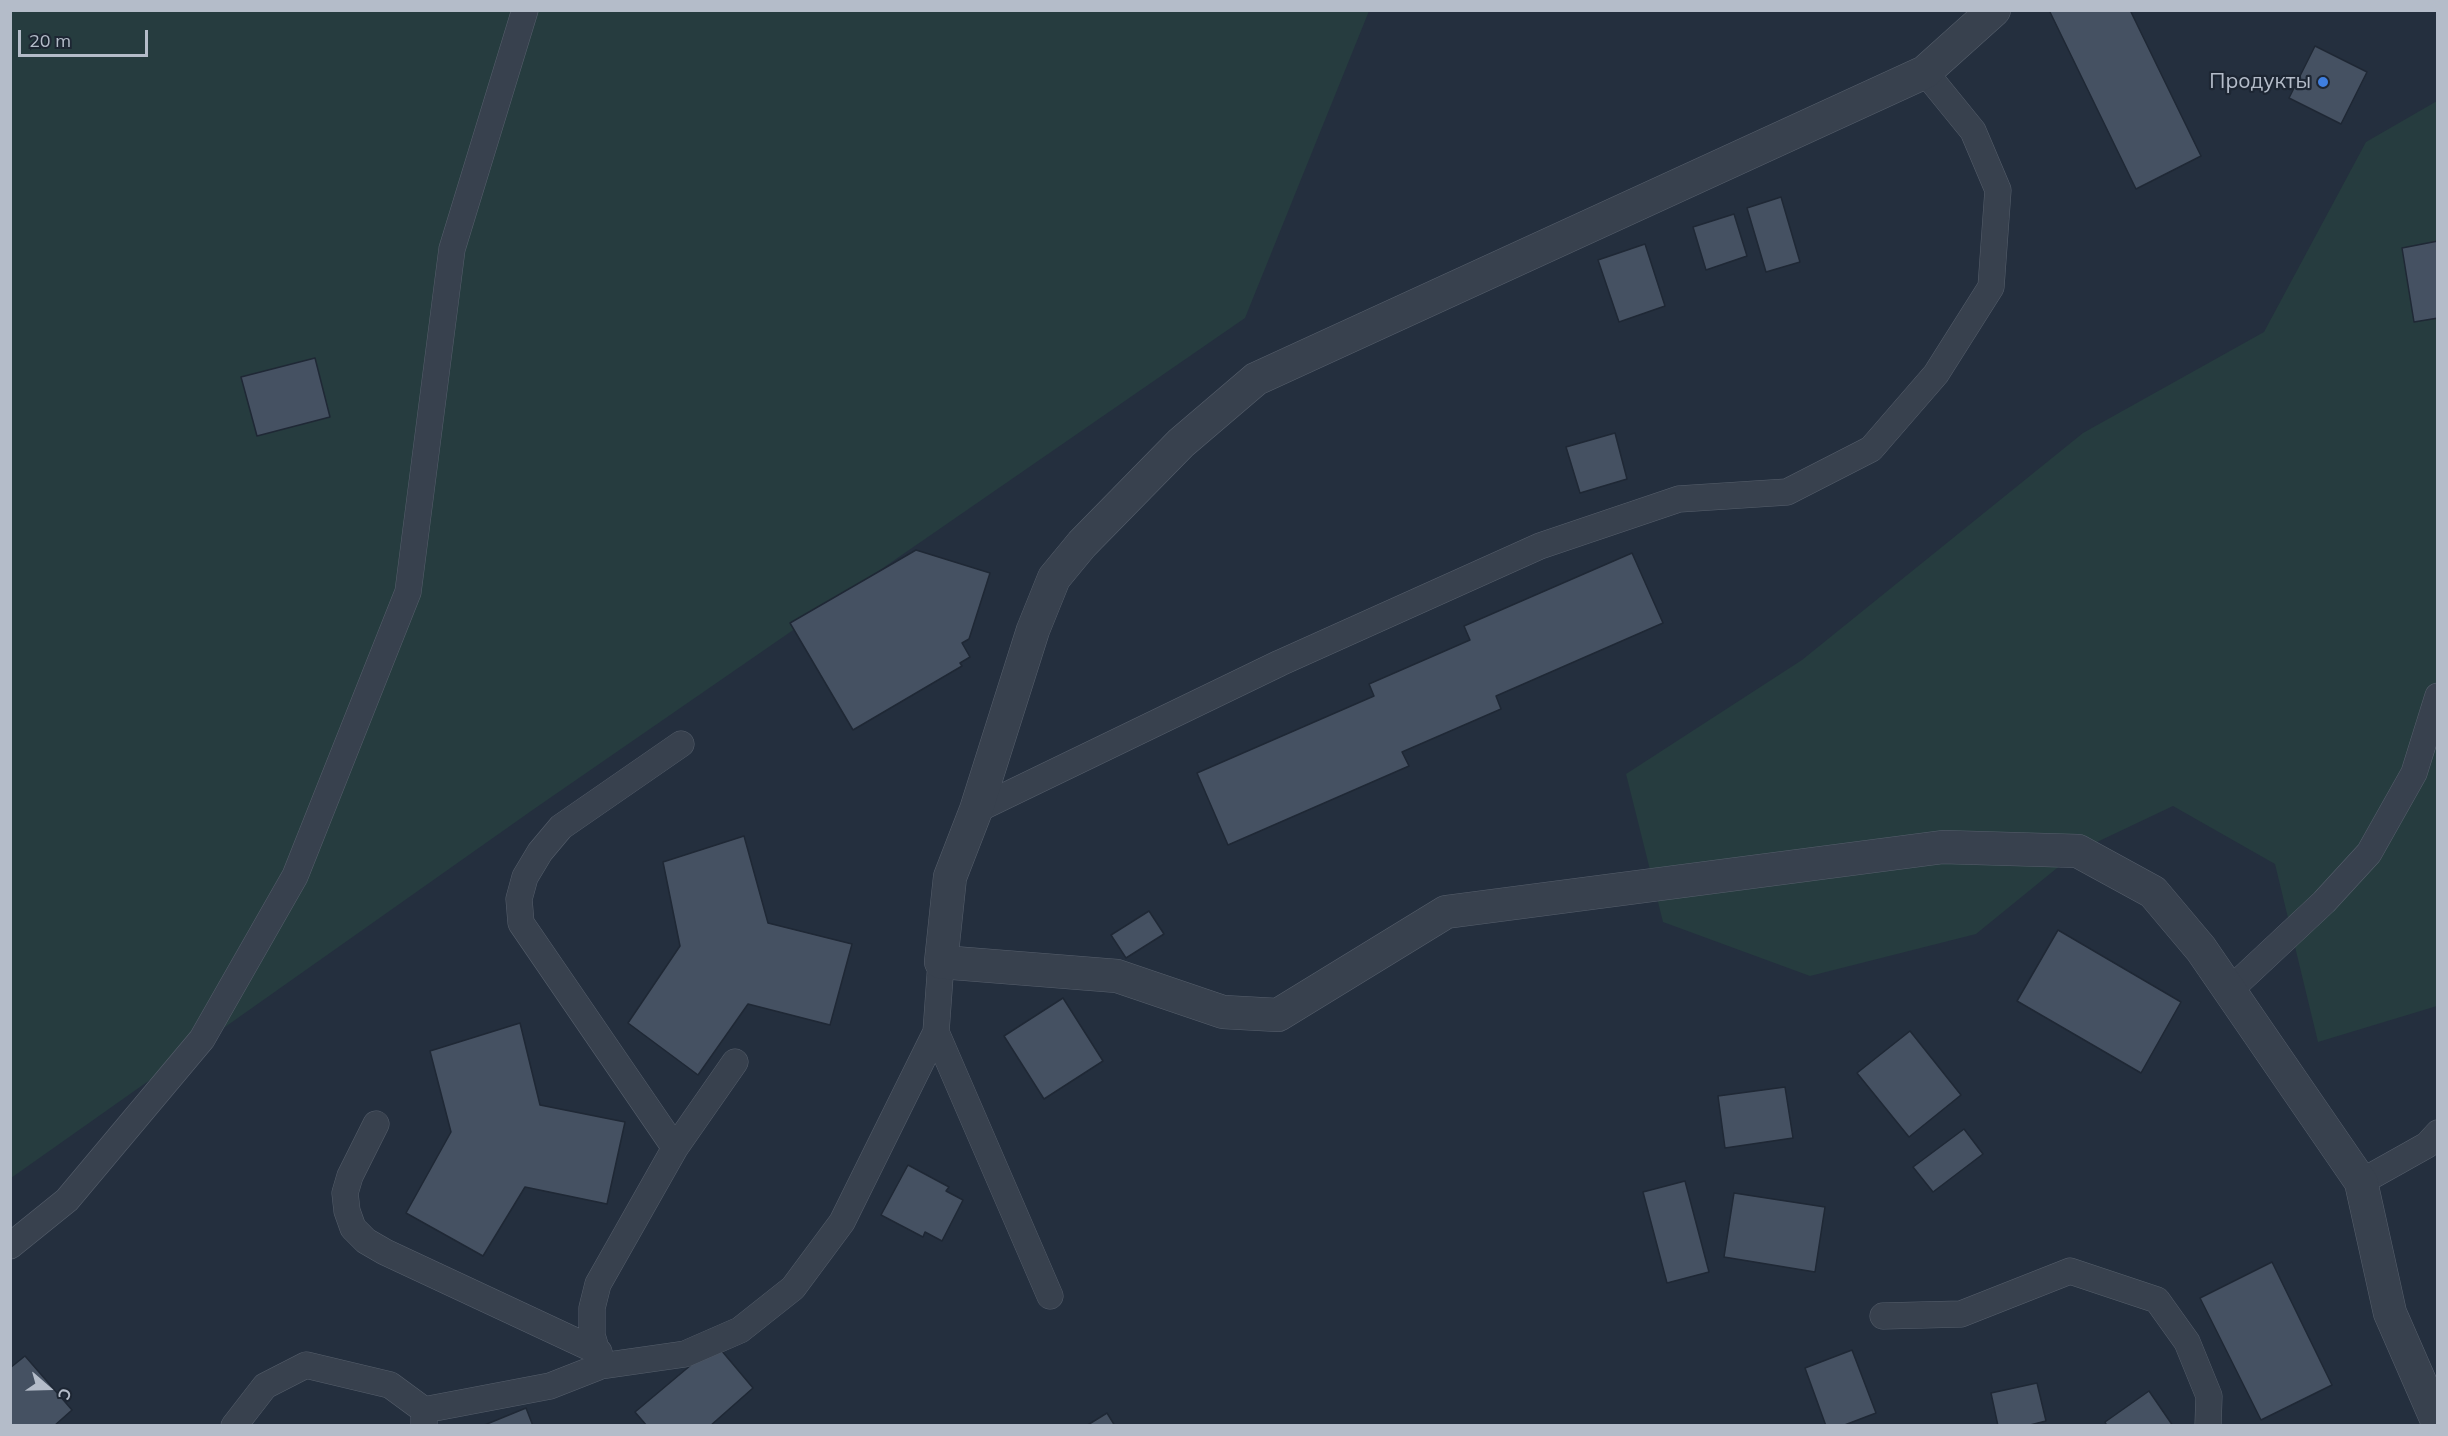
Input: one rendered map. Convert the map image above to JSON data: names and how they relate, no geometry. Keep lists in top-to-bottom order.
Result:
{
  "places": ["Продукты"],
  "scale_bar": "20 m",
  "north": "right"
}
